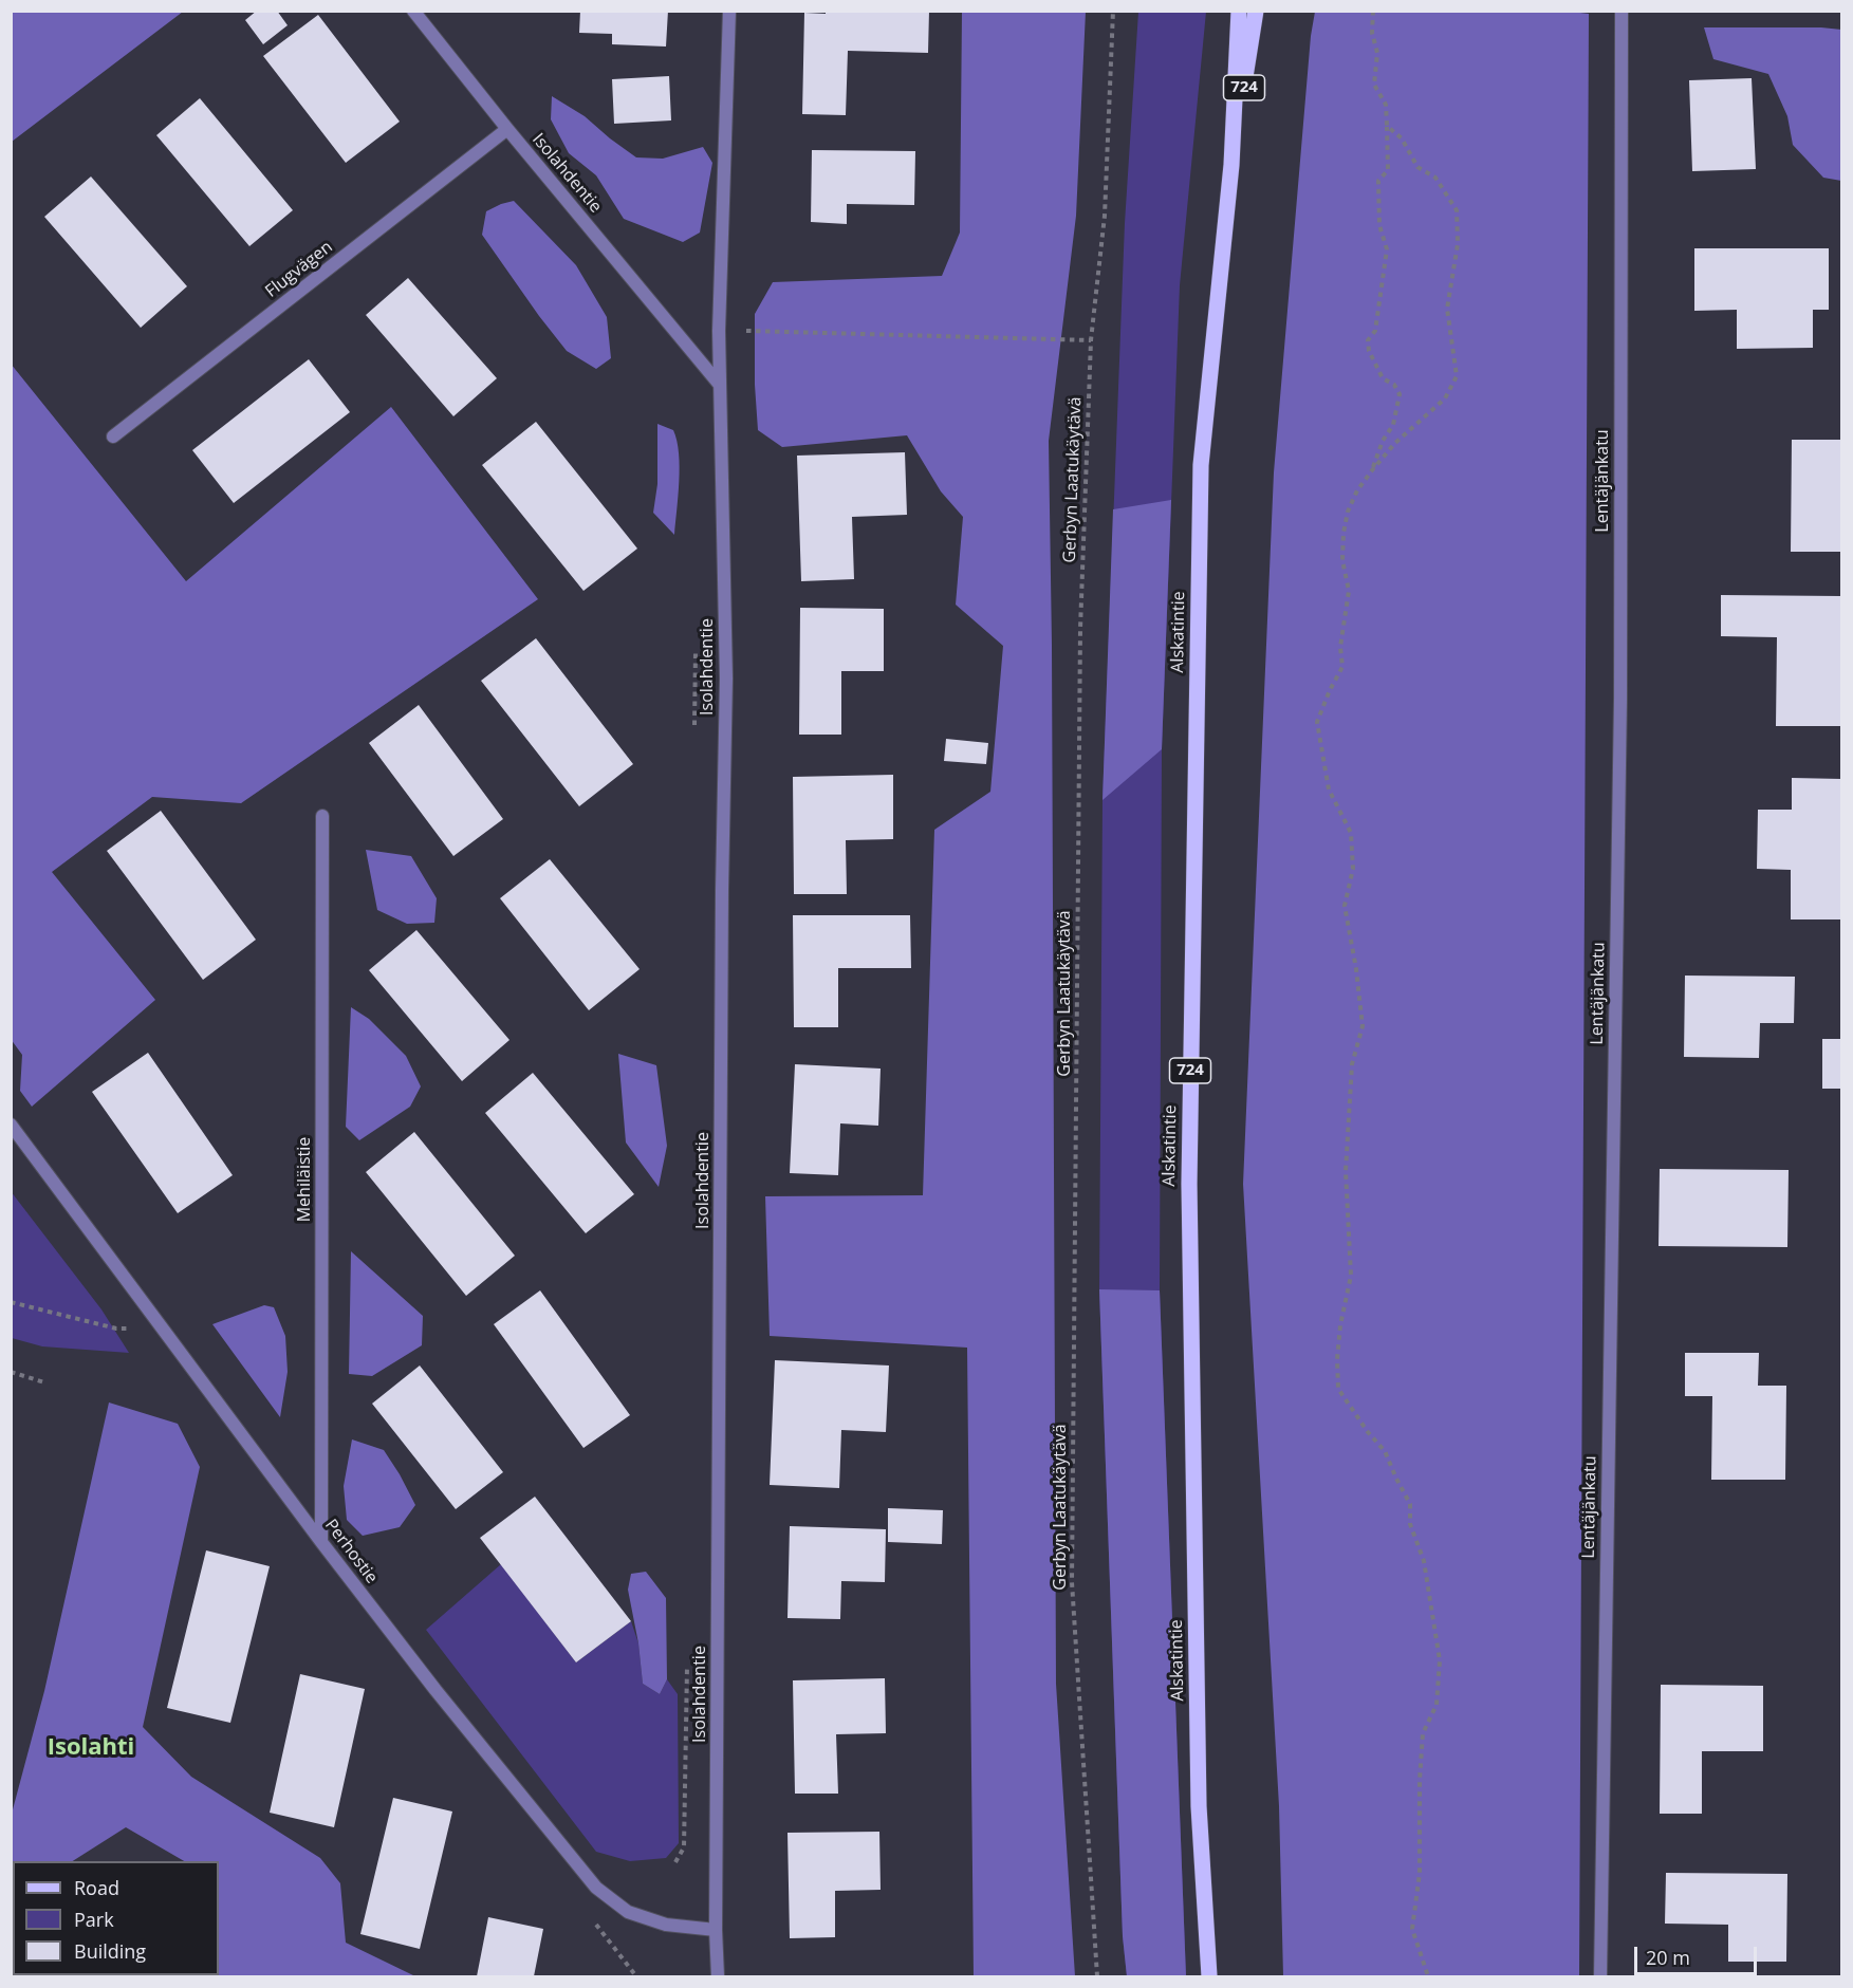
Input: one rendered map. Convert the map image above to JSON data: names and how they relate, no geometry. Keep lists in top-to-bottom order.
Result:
{
  "streets": {
    "main road": ["724", "Alskatintie"],
    "street": [
      "Isolahdentie",
      "Flugvägen",
      "Lentäjänkatu",
      "Mehiläistie",
      "Perhostie"
    ],
    "path": ["Gerbyn Laatukäytävä"]
  },
  "crossings": [
    ["Isolahdentie", "Flugvägen"],
    ["Isolahdentie", "Perhostie"],
    ["Mehiläistie", "Perhostie"]
  ],
  "districts": ["Isolahti"],
  "legend": ["Road", "Park", "Building"],
  "scale_bar": "20 m"
}
